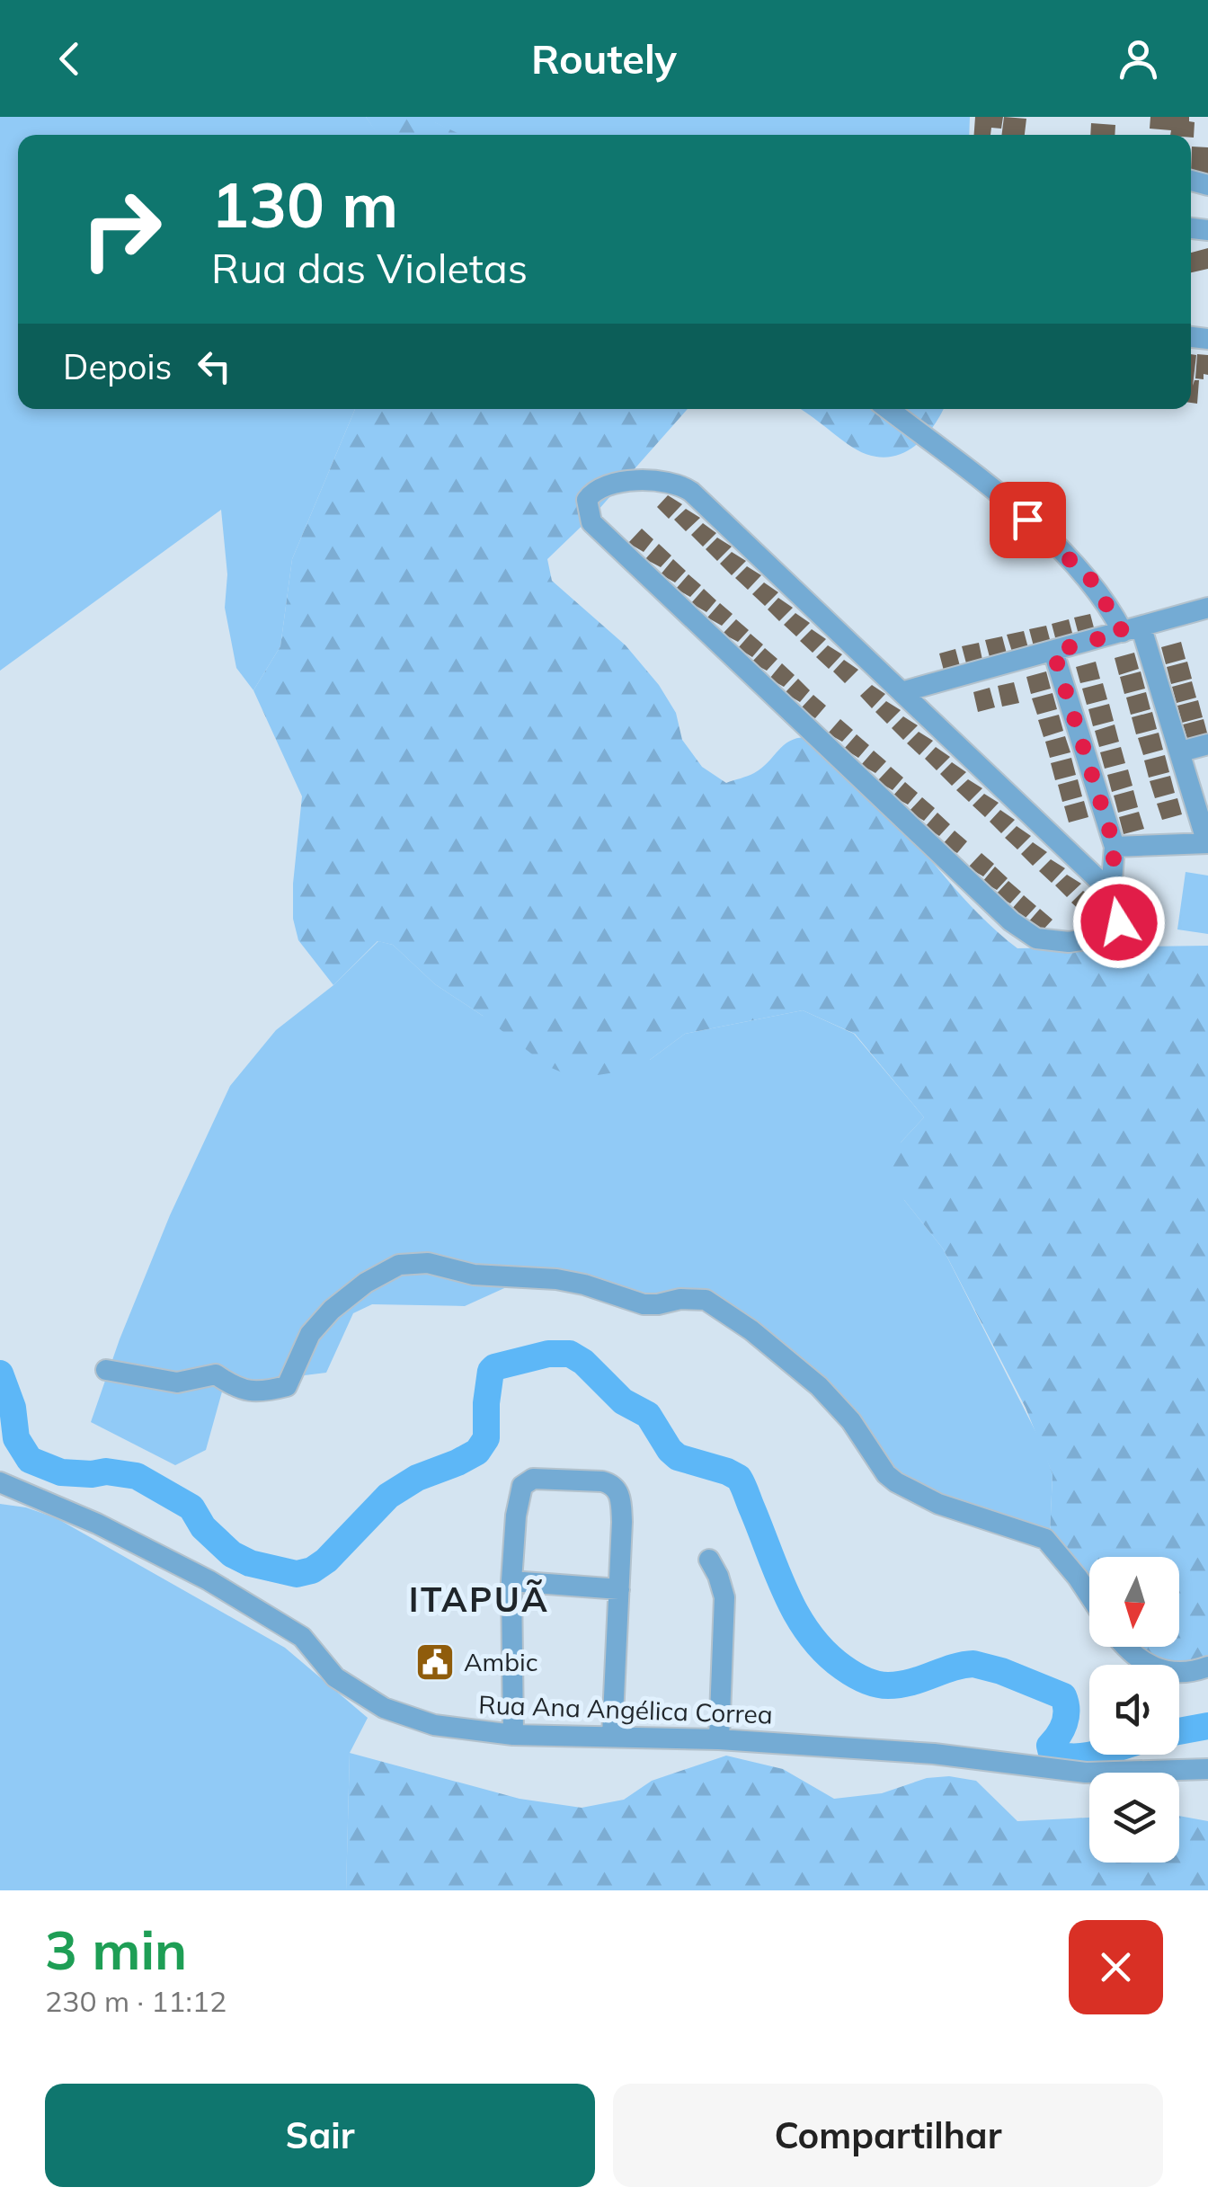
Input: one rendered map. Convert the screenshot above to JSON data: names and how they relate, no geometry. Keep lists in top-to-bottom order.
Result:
{
  "streets": {
    "street": ["Rua Ana Angélica Correa"]
  },
  "districts": ["ITAPUÃ"],
  "places": {
    "public building": ["Ambic"]
  },
  "north": "bottom",
  "page": {
    "header": "Routely",
    "turn": ["130 m", "Rua das Violetas"],
    "then": "Depois",
    "heading": ["3 min", "230 m · 11:12"],
    "buttons": ["Sair", "Compartilhar"]
  }
}
